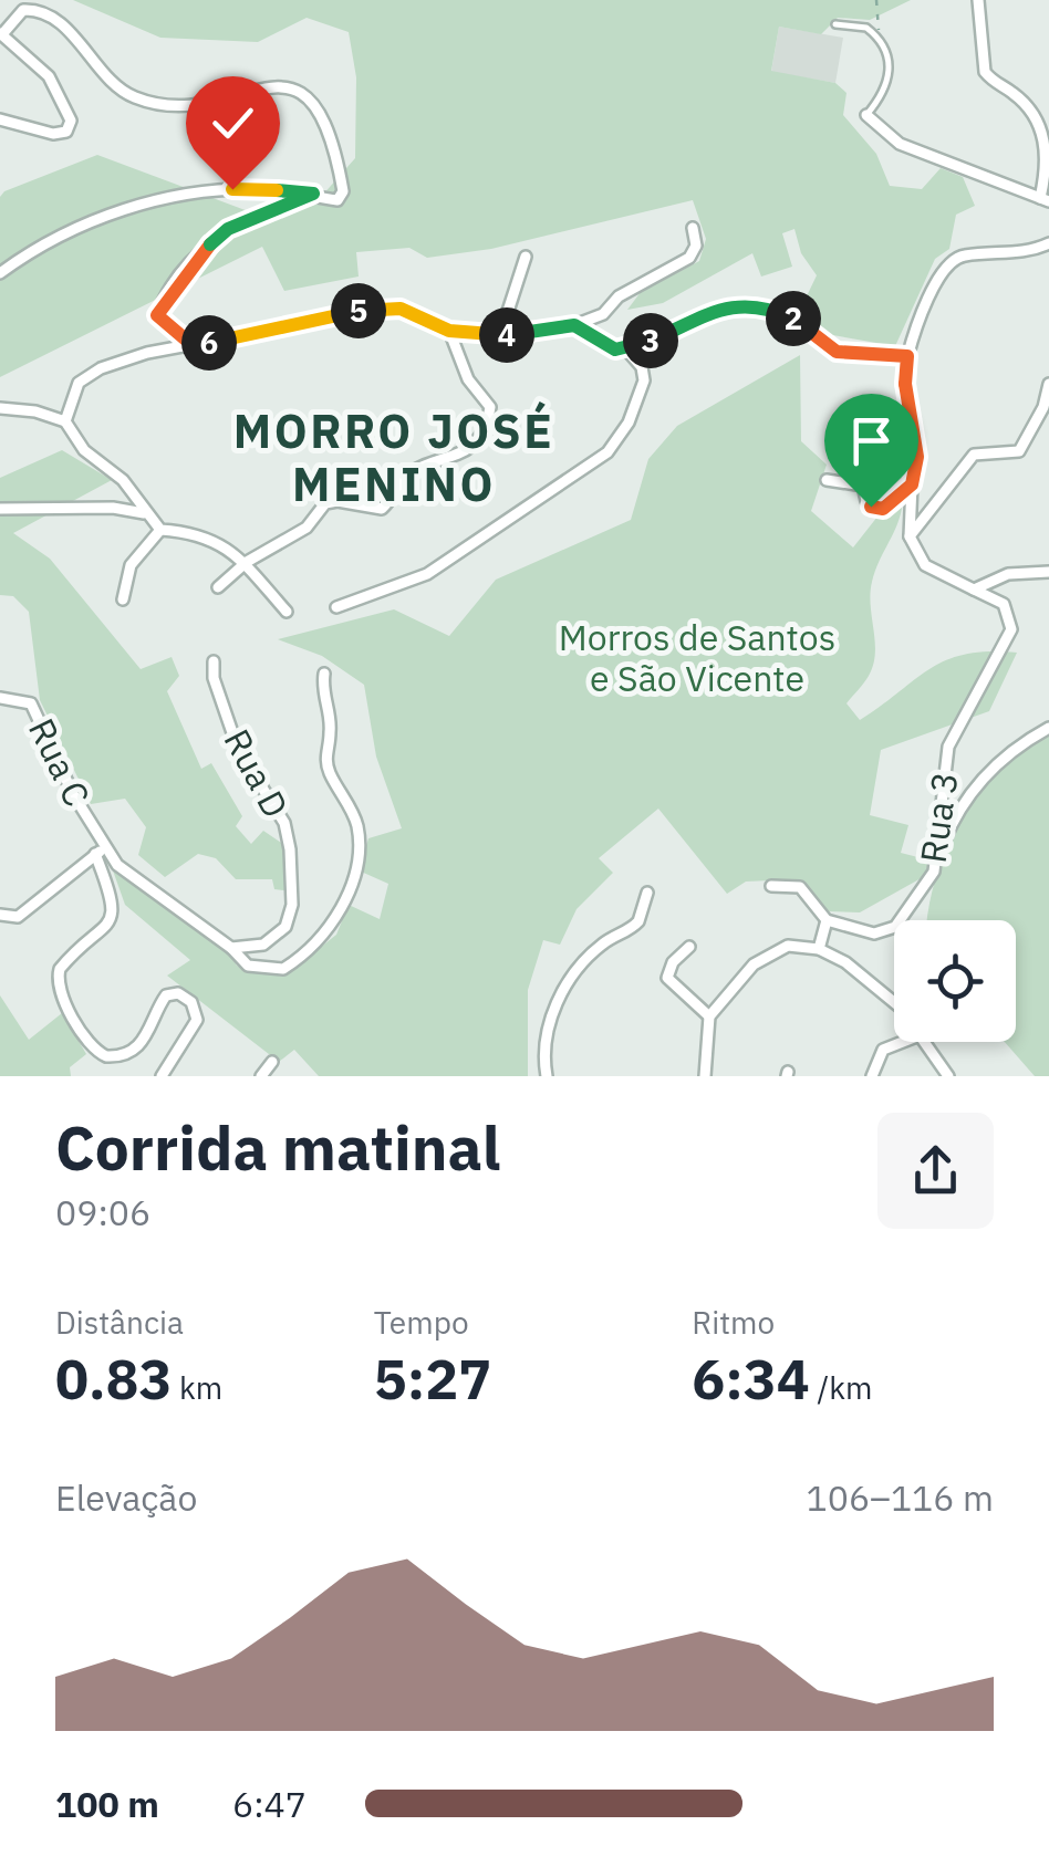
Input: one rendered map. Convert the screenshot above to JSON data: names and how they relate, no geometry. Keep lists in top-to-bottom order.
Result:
{
  "streets": {
    "street": ["Rua C", "Rua D", "Rua 3"]
  },
  "districts": ["MORRO JOSÉ MENINO"],
  "parks": ["Morros de Santos e São Vicente"],
  "page": {
    "pins": [
      "5",
      "2",
      "4",
      "3",
      "6"
    ],
    "heading": ["Corrida matinal", "09:06"],
    "stats": [
      ["Distância", "0.83 km"],
      ["Tempo", "5:27"],
      ["Ritmo", "6:34 /km"]
    ],
    "chart": ["Elevação", "106–116 m"],
    "list": [
      {
        "name": "100 m",
        "note": "6:47"
      }
    ]
  }
}
